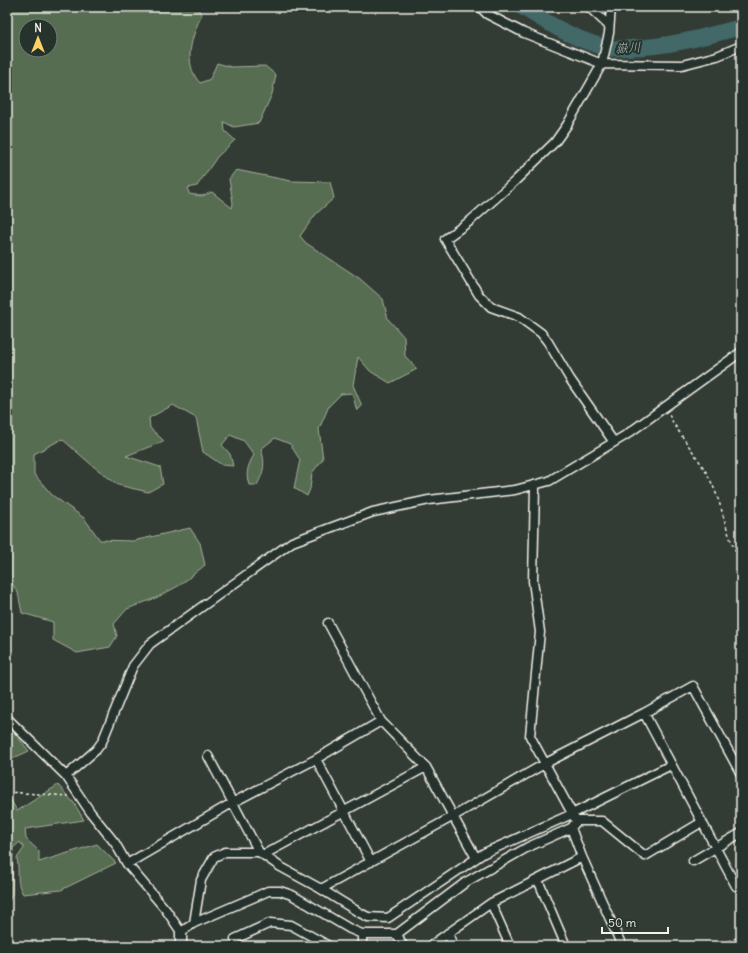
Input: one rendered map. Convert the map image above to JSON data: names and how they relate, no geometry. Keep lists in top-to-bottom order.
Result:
{
  "water": ["嶽川"],
  "scale_bar": "50 m",
  "north": "top"
}
